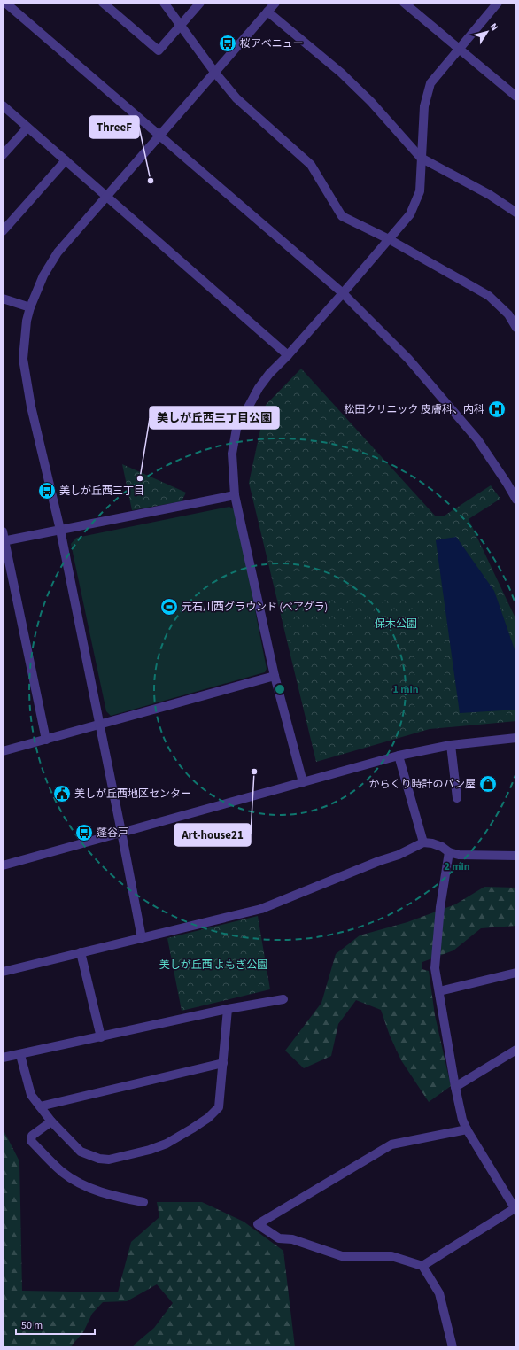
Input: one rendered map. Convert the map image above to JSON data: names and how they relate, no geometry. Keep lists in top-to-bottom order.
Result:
{
  "parks": ["保木公園", "美しが丘西 よもぎ公園"],
  "places": {
    "bus stop": ["桜アベニュー", "美しが丘西三丁目", "蓬谷戸"],
    "other": ["ThreeF", "美しが丘西三丁目公園", "Art-house21"],
    "hospital": ["松田クリニック 皮膚科、内科"],
    "sports": ["元石川西グラウンド (ベアグラ)"],
    "shop": ["からくり時計のパン屋"],
    "public building": ["美しが丘西地区センター"]
  },
  "scale_bar": "50 m",
  "north": "top right",
  "rings": ["1 min", "2 min"]
}
